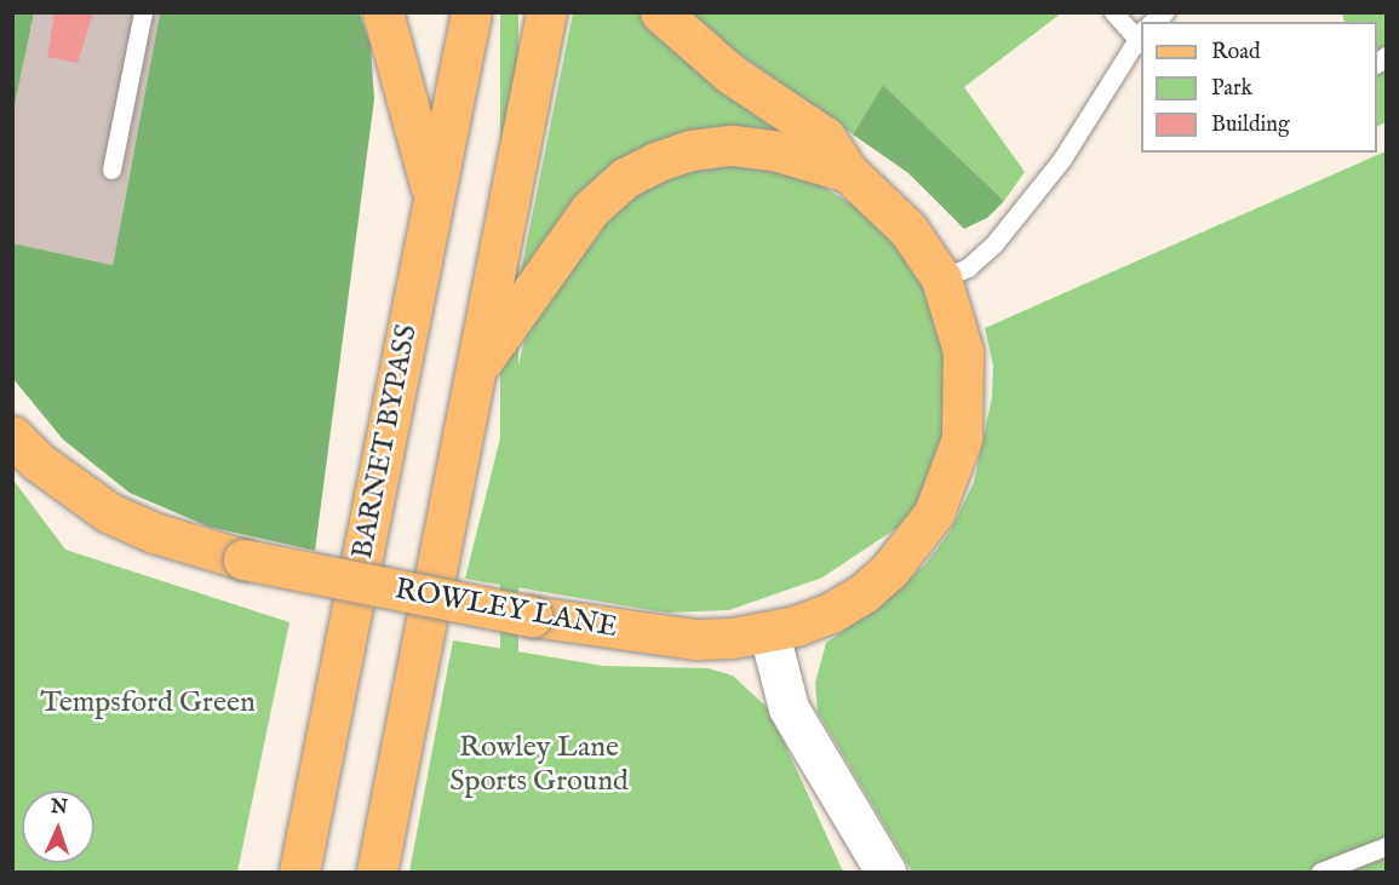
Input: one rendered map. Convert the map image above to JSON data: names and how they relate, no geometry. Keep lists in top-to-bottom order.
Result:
{
  "streets": {
    "main road": ["BARNET BYPASS", "ROWLEY LANE"]
  },
  "parks": ["Tempsford Green", "Rowley Lane Sports Ground"],
  "legend": ["Road", "Park", "Building"],
  "north": "top"
}
